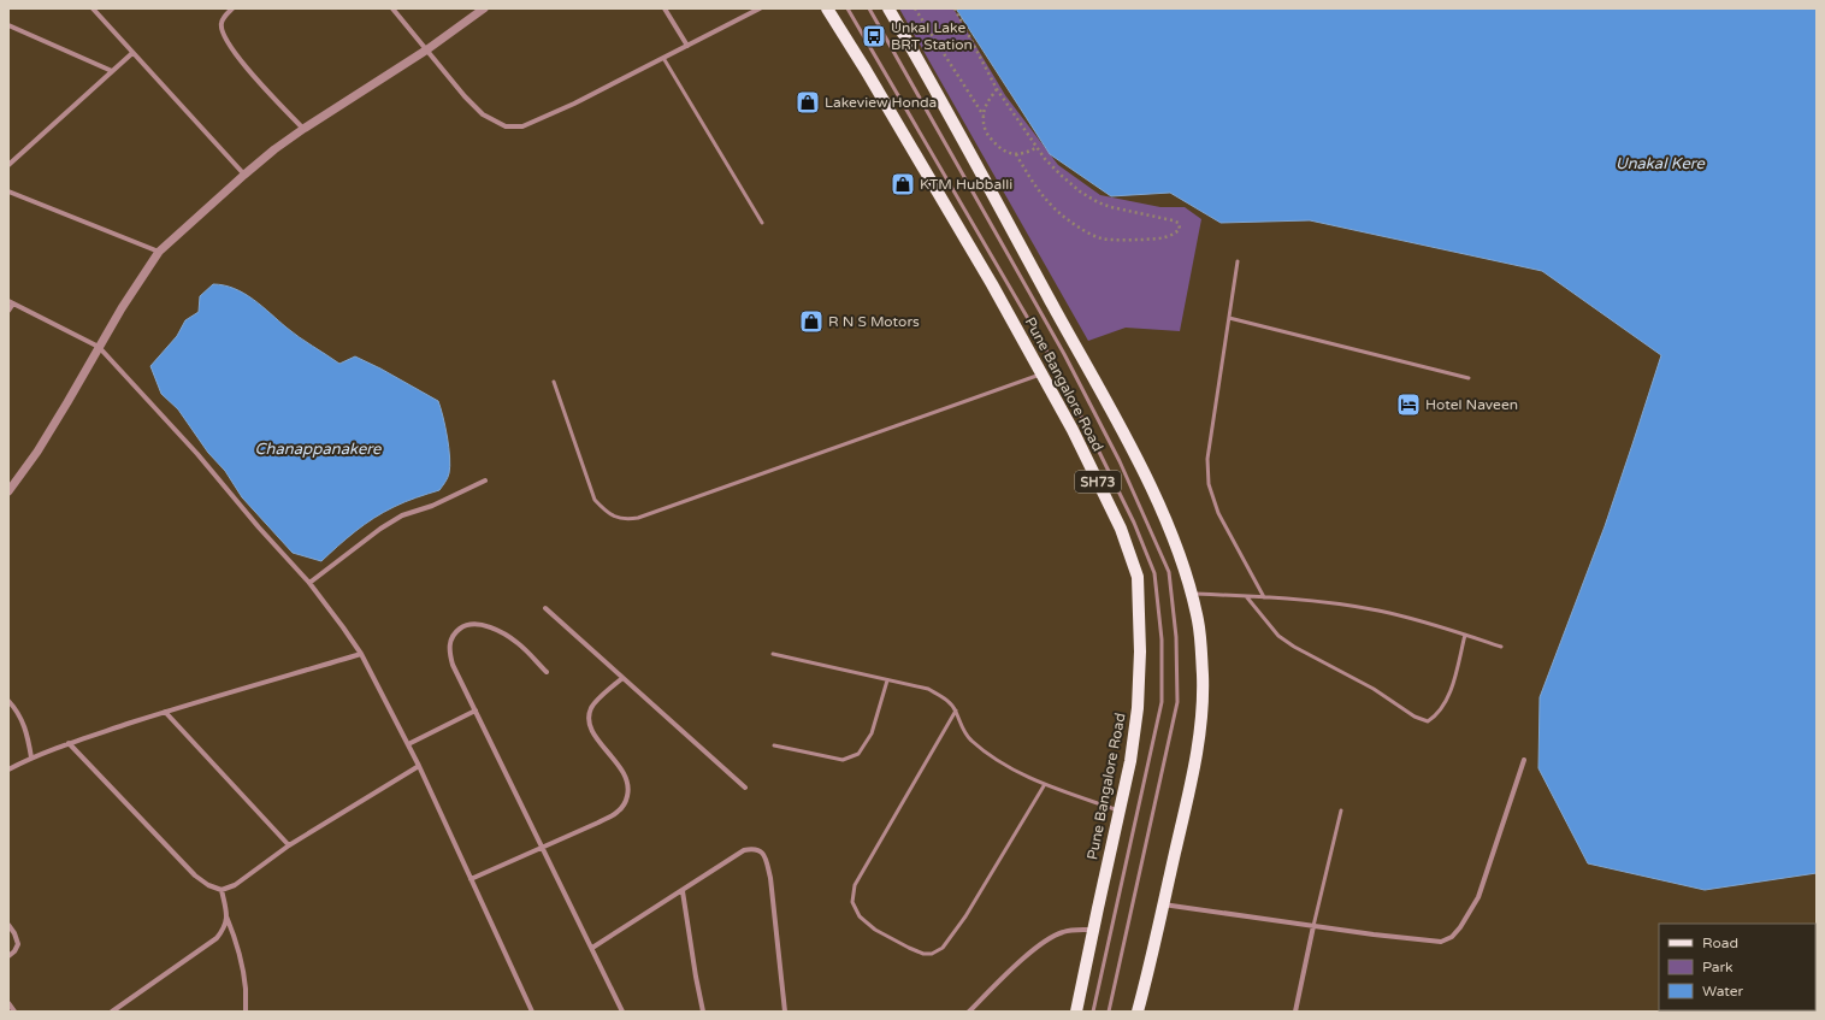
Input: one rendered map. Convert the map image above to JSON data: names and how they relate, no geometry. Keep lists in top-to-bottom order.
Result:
{
  "streets": {
    "main road": ["Pune Bangalore Road", "SH73"]
  },
  "water": ["Unakal Kere", "Chanappanakere"],
  "places": {
    "bus stop": ["Unkal Lake BRT Station"],
    "shop": ["Lakeview Honda", "KTM Hubballi", "R N S Motors"],
    "hotel": ["Hotel Naveen"]
  },
  "legend": ["Road", "Park", "Water"]
}
